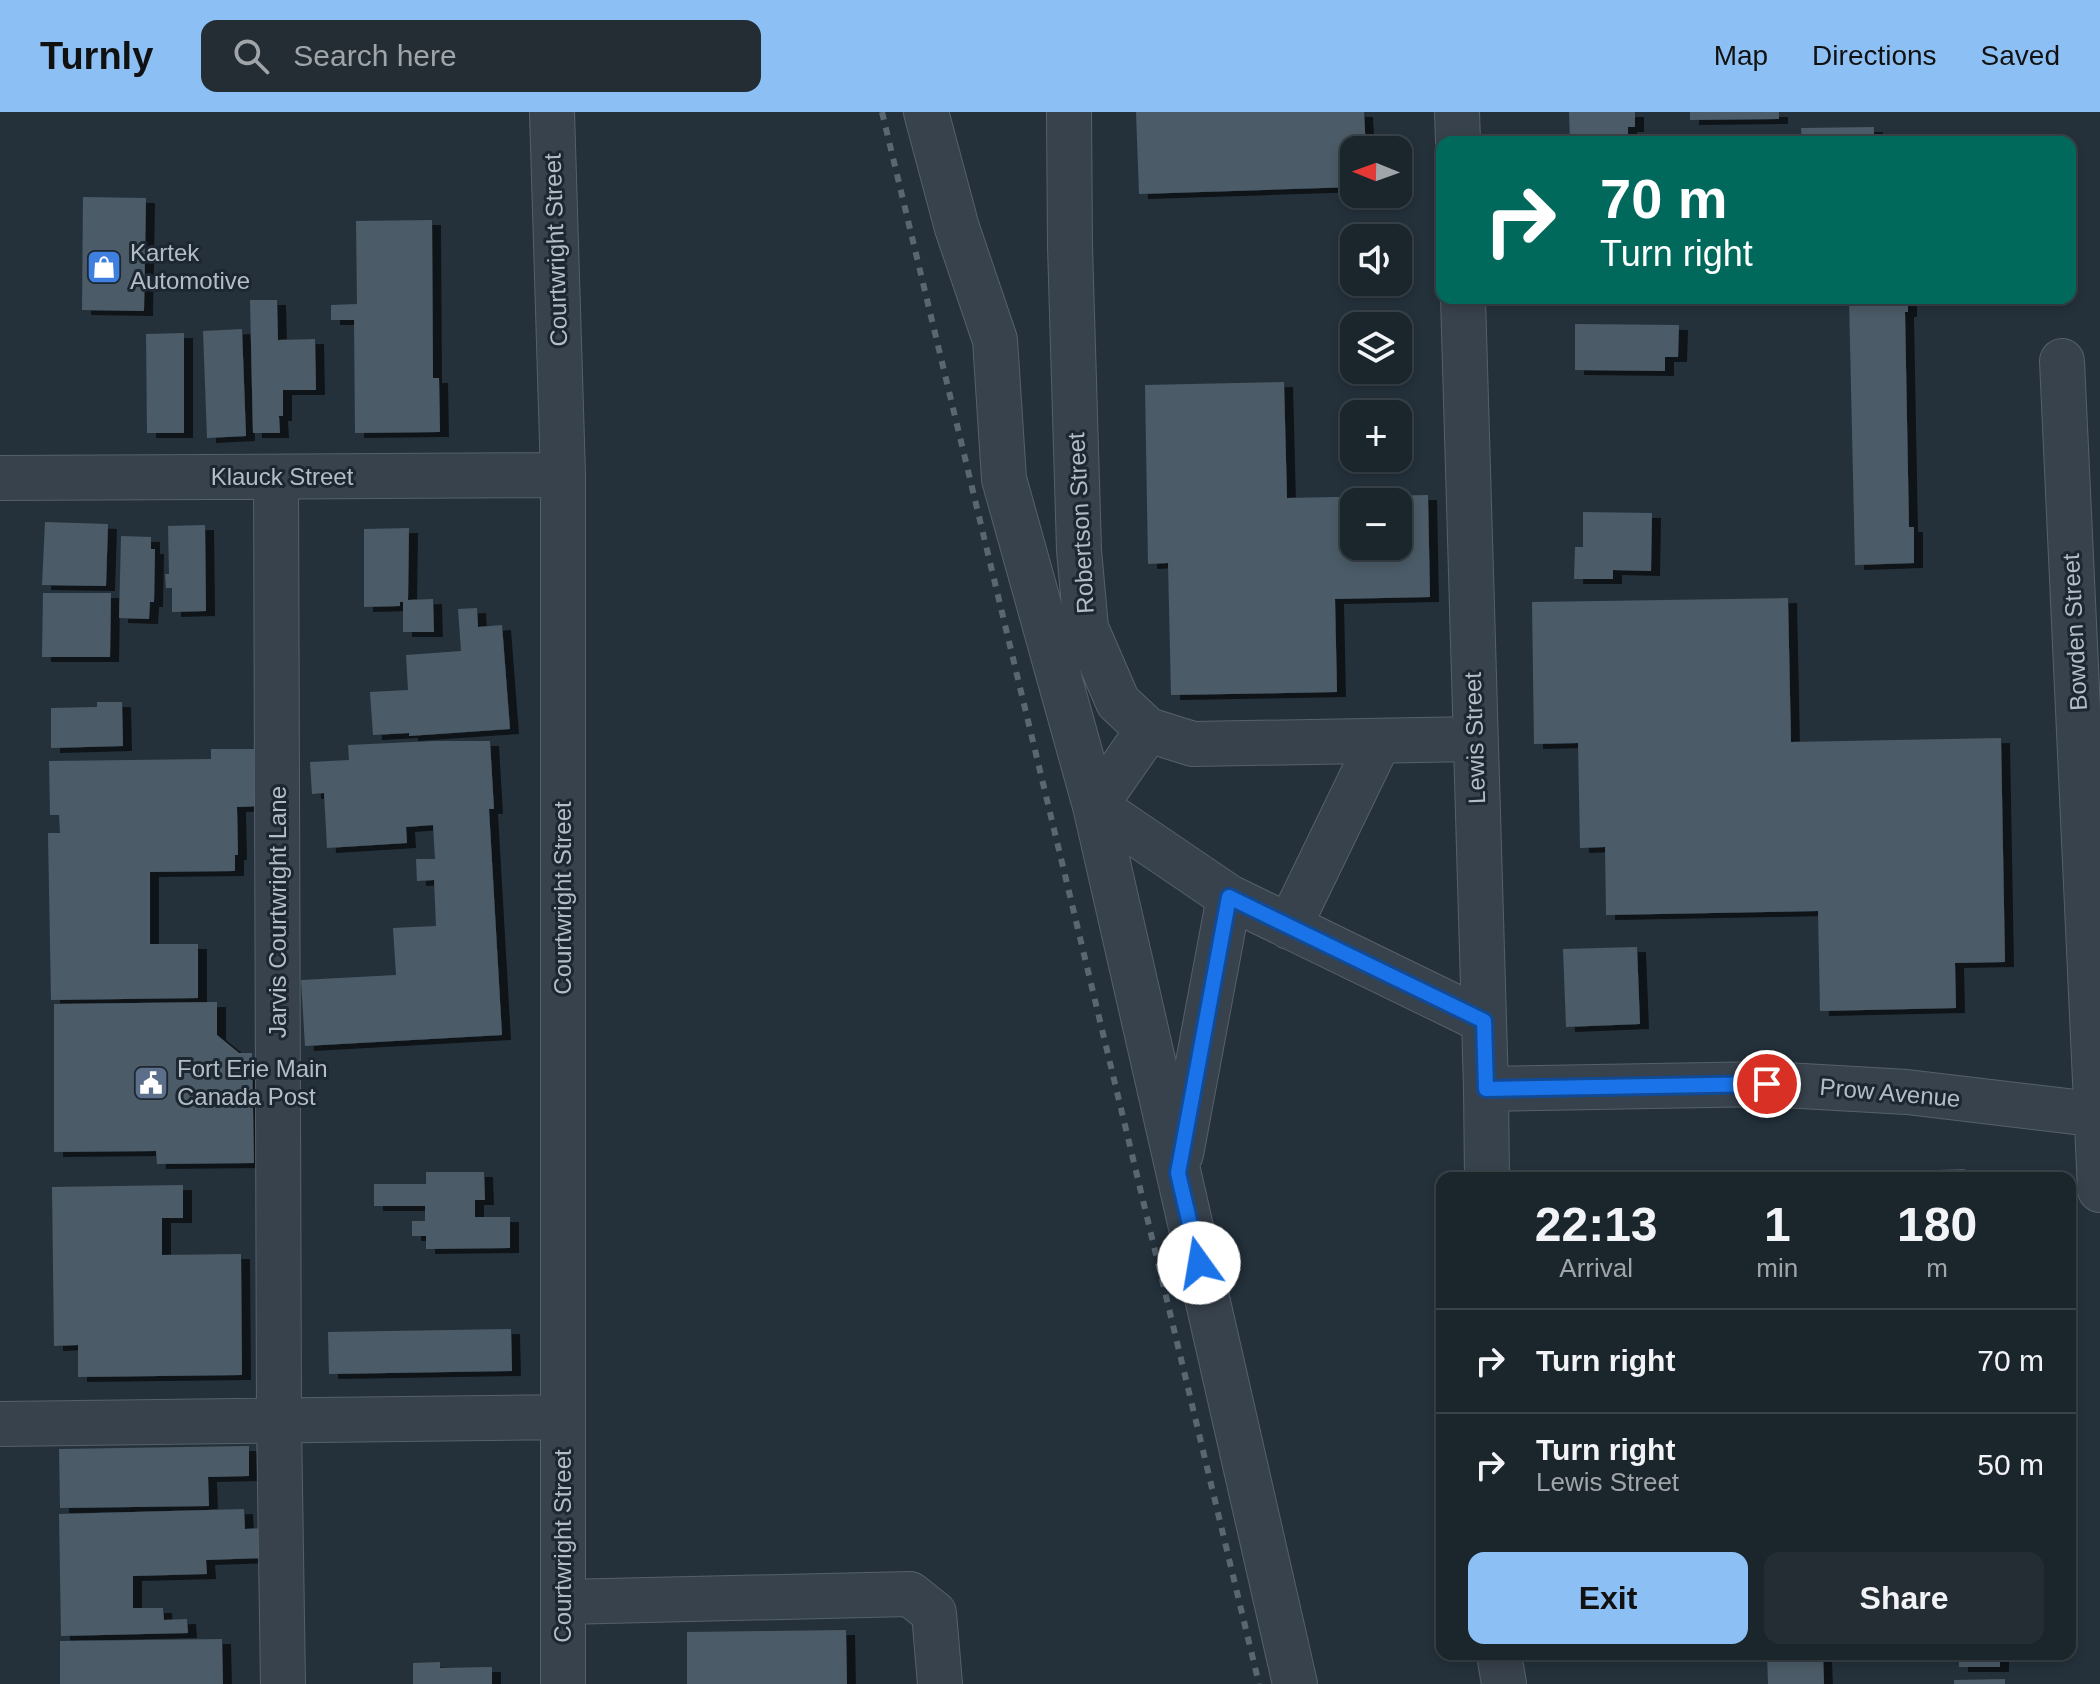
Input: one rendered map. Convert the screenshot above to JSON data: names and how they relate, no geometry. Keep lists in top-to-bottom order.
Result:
{
  "streets": {
    "street": [
      "Courtwright Street",
      "Klauck Street",
      "Robertson Street",
      "Bowden Street",
      "Lewis Street",
      "Jarvis Courtwright Lane",
      "Prow Avenue"
    ]
  },
  "crossings": [
    ["Courtwright Street", "Klauck Street"],
    ["Klauck Street", "Jarvis Courtwright Lane"],
    ["Robertson Street", "Lewis Street"],
    ["Bowden Street", "Prow Avenue"],
    ["Lewis Street", "Prow Avenue"]
  ],
  "places": {
    "shop": ["Kartek Automotive"],
    "public building": ["Fort Erie Main Canada Post"]
  },
  "north": "left",
  "page": {
    "header": "Turnly",
    "search": "Search here",
    "nav": ["Map", "Directions", "Saved"],
    "map_buttons": ["+", "−"],
    "turn": ["70 m", "Turn right"],
    "eta": [
      "22:13",
      "Arrival",
      "1",
      "min",
      "180",
      "m"
    ],
    "list": [
      {
        "name": "Turn right",
        "value": "70 m"
      },
      {
        "name": "Turn right",
        "note": "Lewis Street",
        "value": "50 m"
      }
    ],
    "buttons": ["Exit", "Share"]
  }
}
